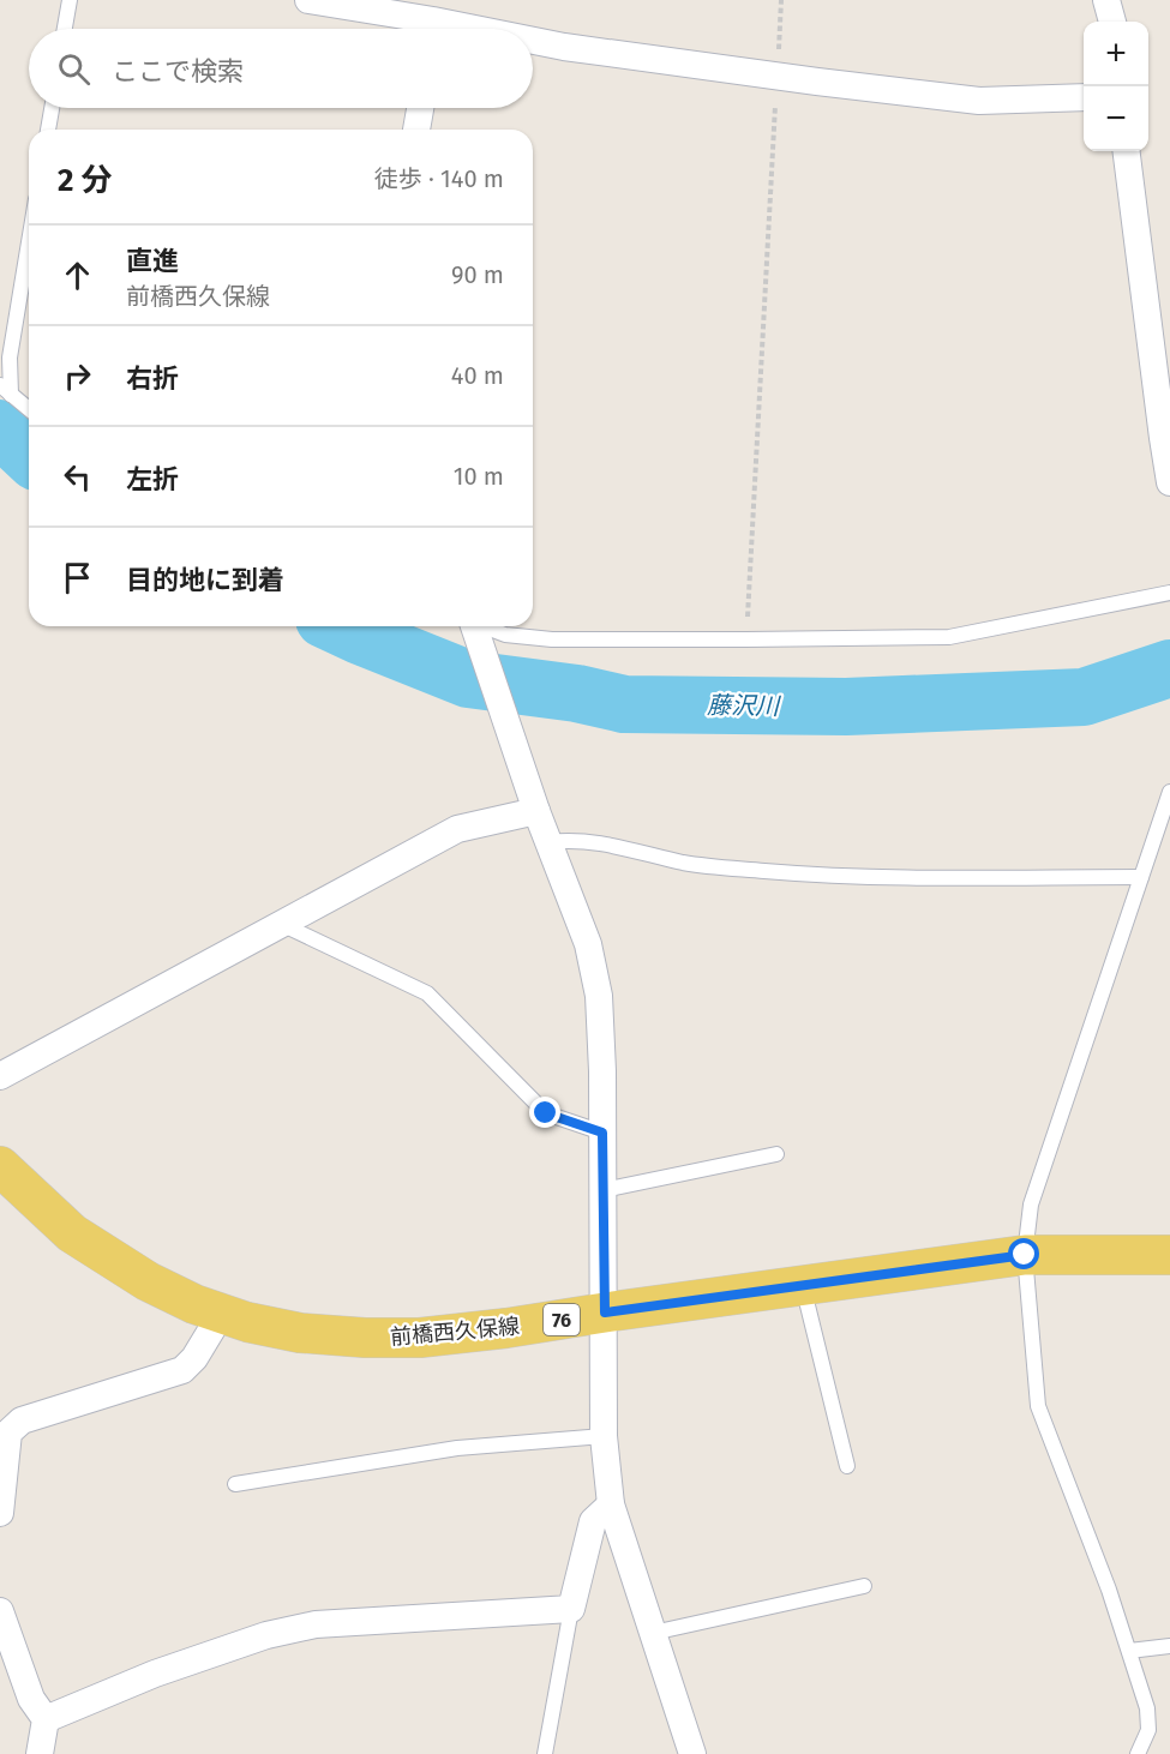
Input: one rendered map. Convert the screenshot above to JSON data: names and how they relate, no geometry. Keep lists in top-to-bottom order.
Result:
{
  "streets": {
    "main road": ["76", "前橋西久保線"]
  },
  "water": ["藤沢川"],
  "page": {
    "map_buttons": ["+", "−"],
    "search": "ここで検索",
    "heading": ["2 分", "徒歩 · 140 m"],
    "list": [
      ["直進", "前橋西久保線", "90 m"],
      ["右折", "40 m"],
      ["左折", "10 m"],
      "目的地に到着"
    ]
  }
}
